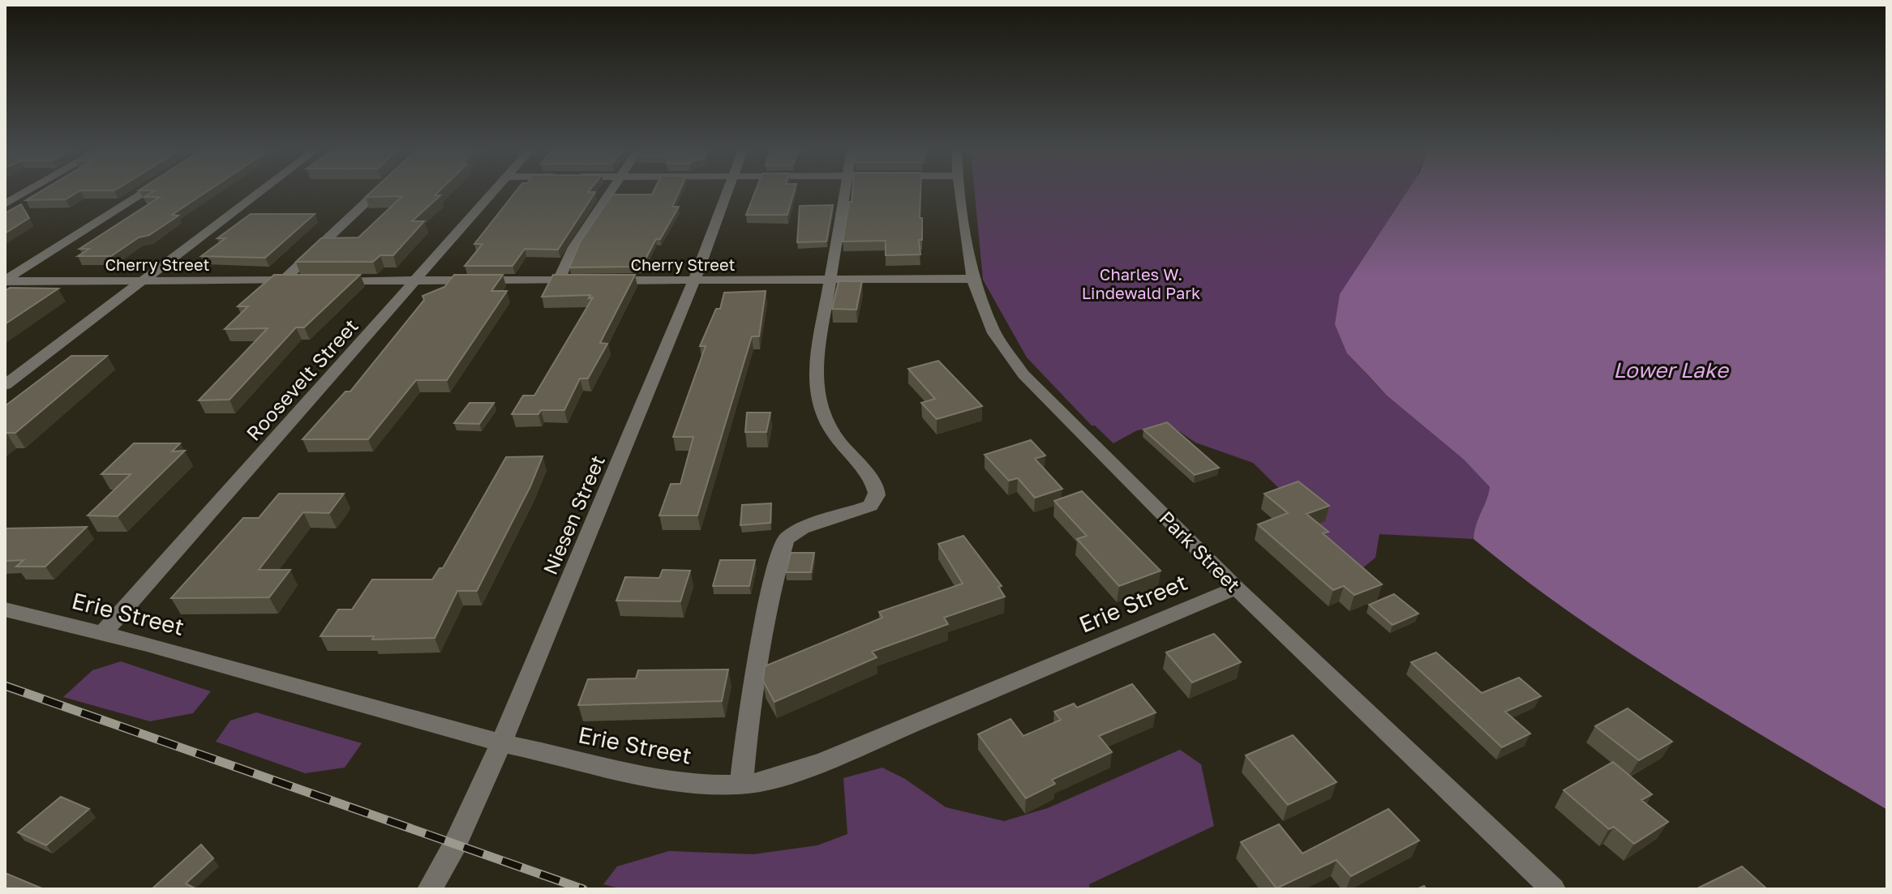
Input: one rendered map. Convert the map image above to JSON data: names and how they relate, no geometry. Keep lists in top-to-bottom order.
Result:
{
  "streets": {
    "street": [
      "Cherry Street",
      "Roosevelt Street",
      "Niesen Street",
      "Park Street",
      "Erie Street"
    ]
  },
  "crossings": [
    ["Cherry Street", "Niesen Street"],
    ["Cherry Street", "Park Street"],
    ["Roosevelt Street", "Erie Street"],
    ["Niesen Street", "Erie Street"],
    ["Park Street", "Erie Street"]
  ],
  "water": ["Lower Lake"],
  "parks": ["Charles W. Lindewald Park"]
}
